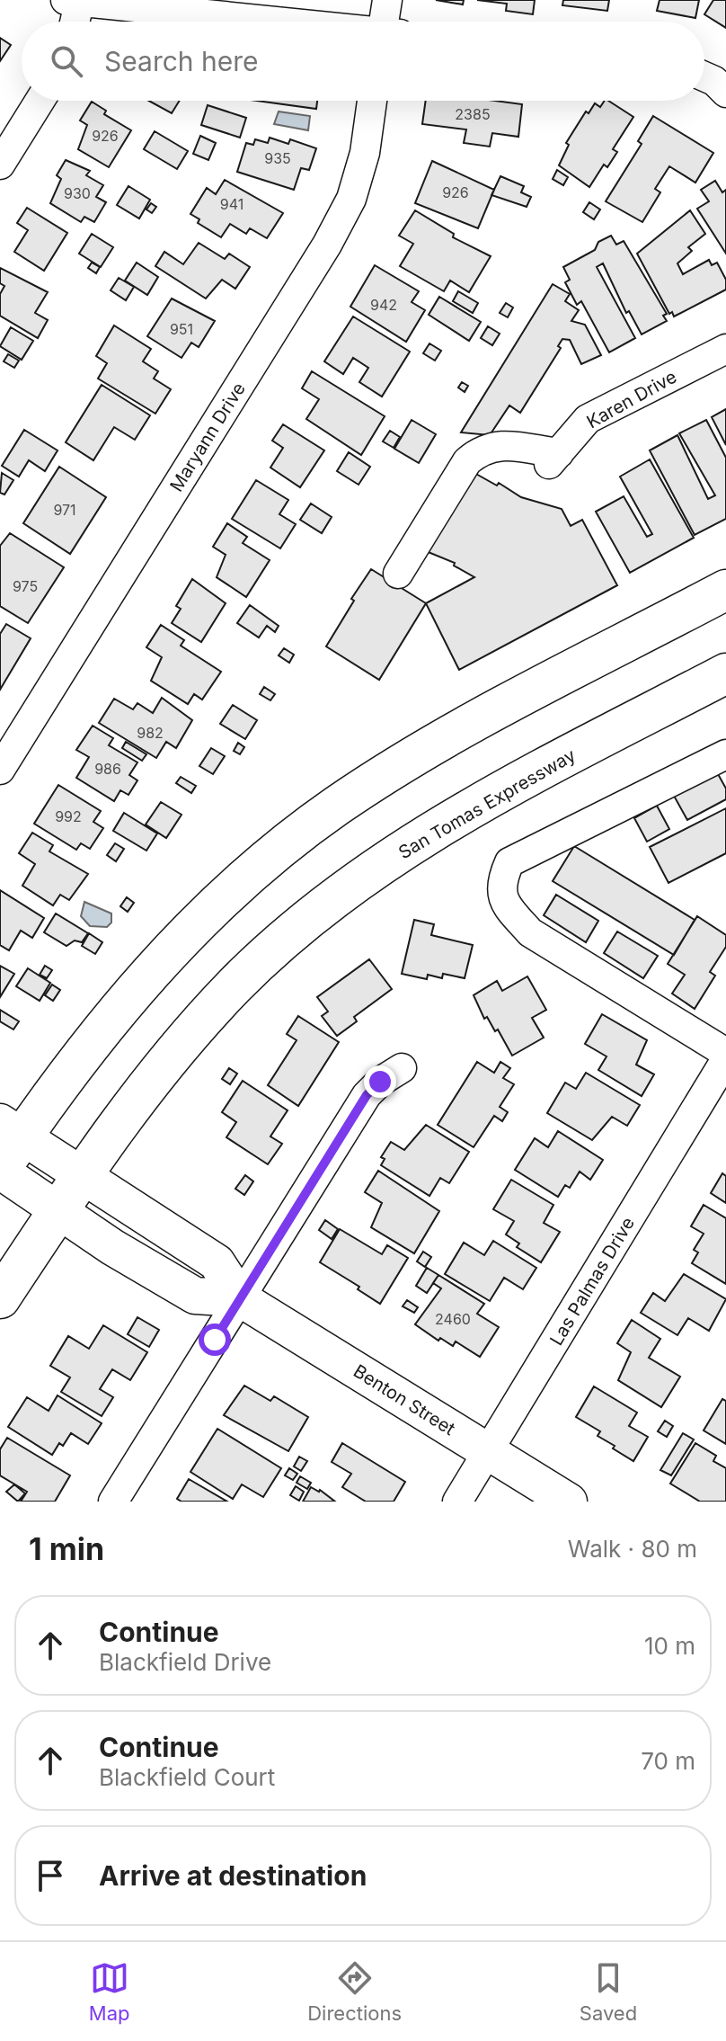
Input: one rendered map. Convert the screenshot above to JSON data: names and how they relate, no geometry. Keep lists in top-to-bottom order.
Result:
{
  "streets": {
    "highway": ["San Tomas Expressway"],
    "main road": ["Benton Street"],
    "street": ["Karen Drive", "Maryann Drive", "Las Palmas Drive"]
  },
  "crossings": [
    ["San Tomas Expressway", "Benton Street"],
    ["Las Palmas Drive", "Benton Street"]
  ],
  "house_numbers": [
    "2385",
    "926",
    "935",
    "926",
    "930",
    "941",
    "942",
    "951",
    "971",
    "975",
    "982",
    "986",
    "992",
    "2460"
  ],
  "page": {
    "search": "Search here",
    "heading": ["1 min", "Walk · 80 m"],
    "list": [
      ["Continue", "Blackfield Drive", "10 m"],
      ["Continue", "Blackfield Court", "70 m"],
      "Arrive at destination"
    ],
    "nav": ["Map", "Directions", "Saved"]
  }
}
